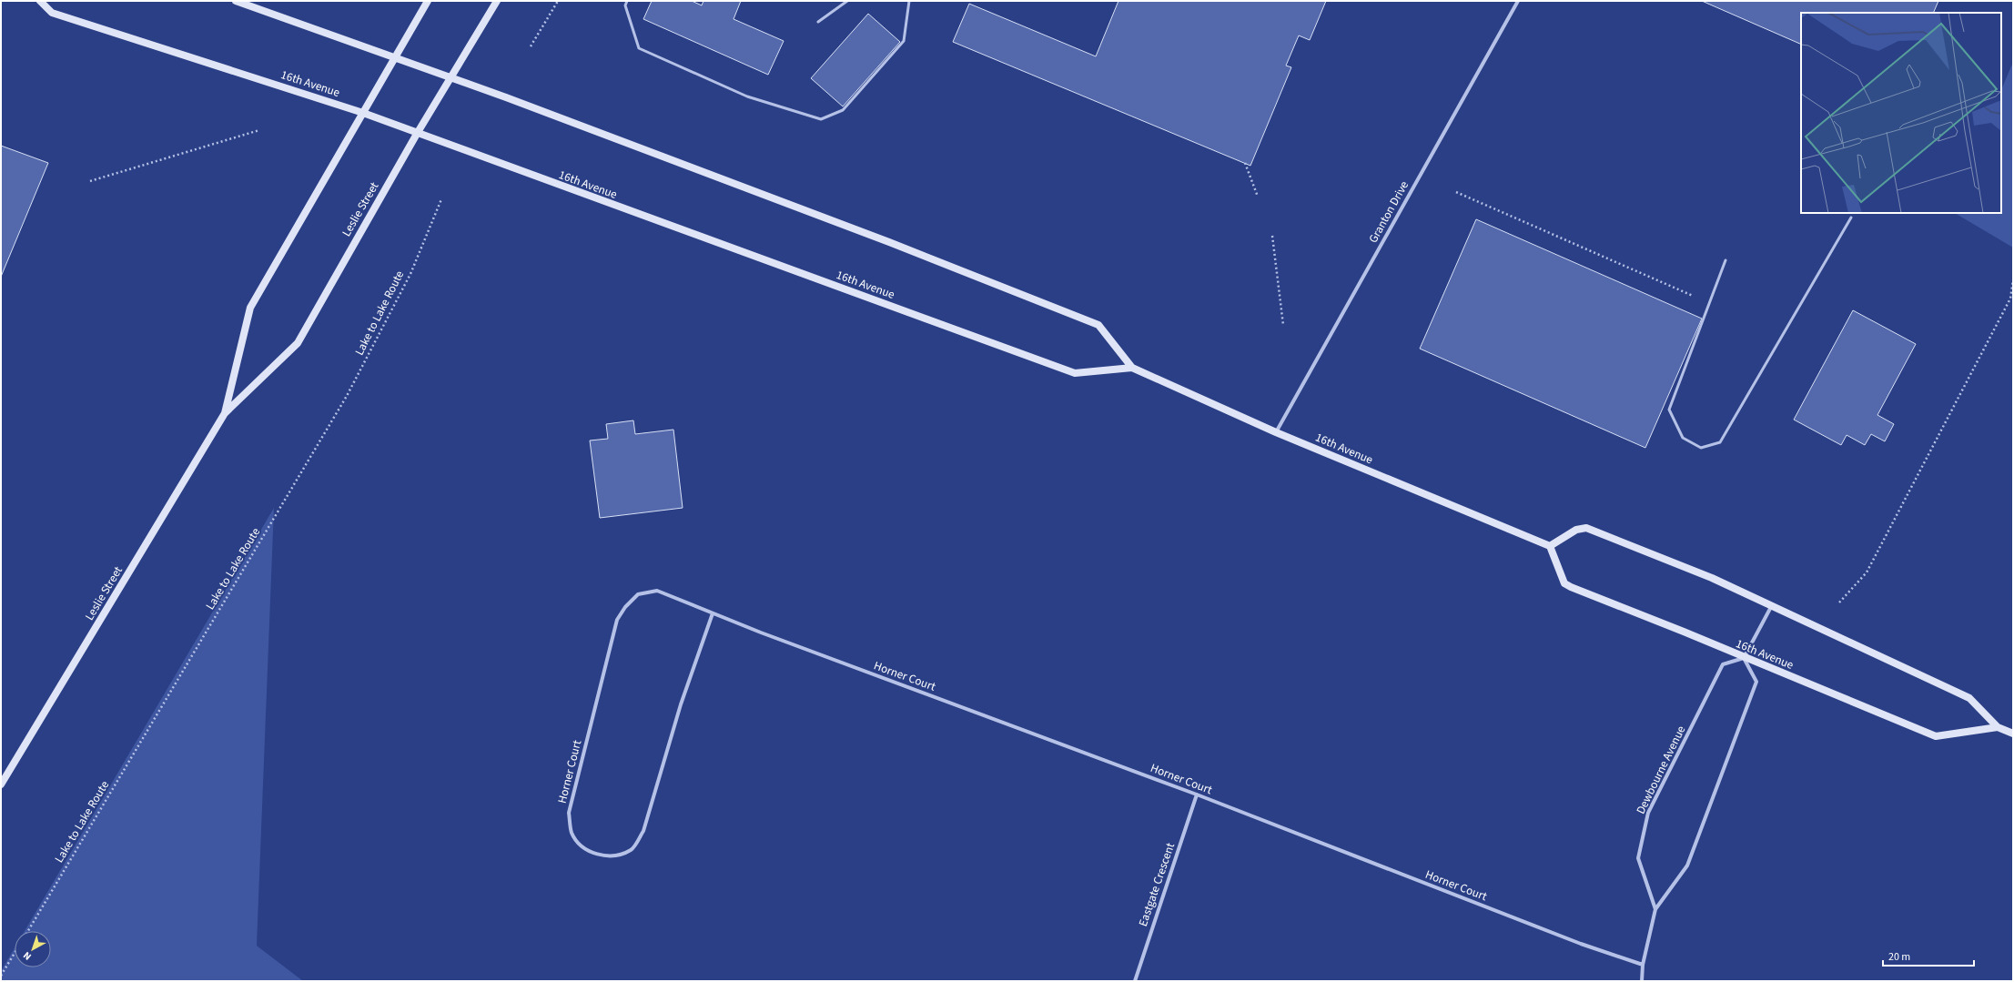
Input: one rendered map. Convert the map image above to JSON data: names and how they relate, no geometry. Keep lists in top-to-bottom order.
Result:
{
  "streets": {
    "main road": ["16th Avenue", "Leslie Street"],
    "street": [
      "Granton Drive",
      "Horner Court",
      "Dewbourne Avenue",
      "Eastgate Crescent"
    ],
    "path": ["Lake to Lake Route"]
  },
  "crossings": [
    ["16th Avenue", "Leslie Street"],
    ["16th Avenue", "Granton Drive"],
    ["16th Avenue", "Dewbourne Avenue"],
    ["Horner Court", "Eastgate Crescent"]
  ],
  "scale_bar": "20 m",
  "north": "bottom left"
}
